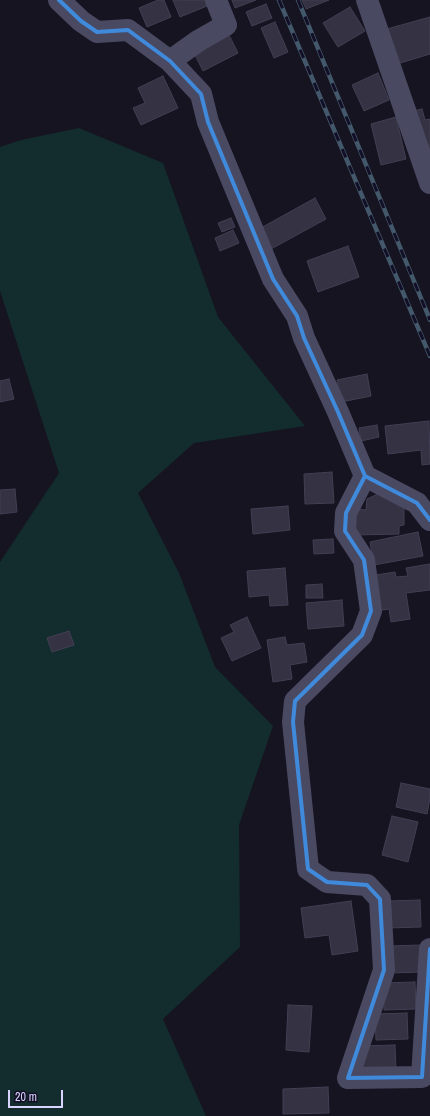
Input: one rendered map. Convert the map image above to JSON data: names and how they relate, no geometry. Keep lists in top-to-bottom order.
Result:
{
  "scale_bar": "20 m"
}
